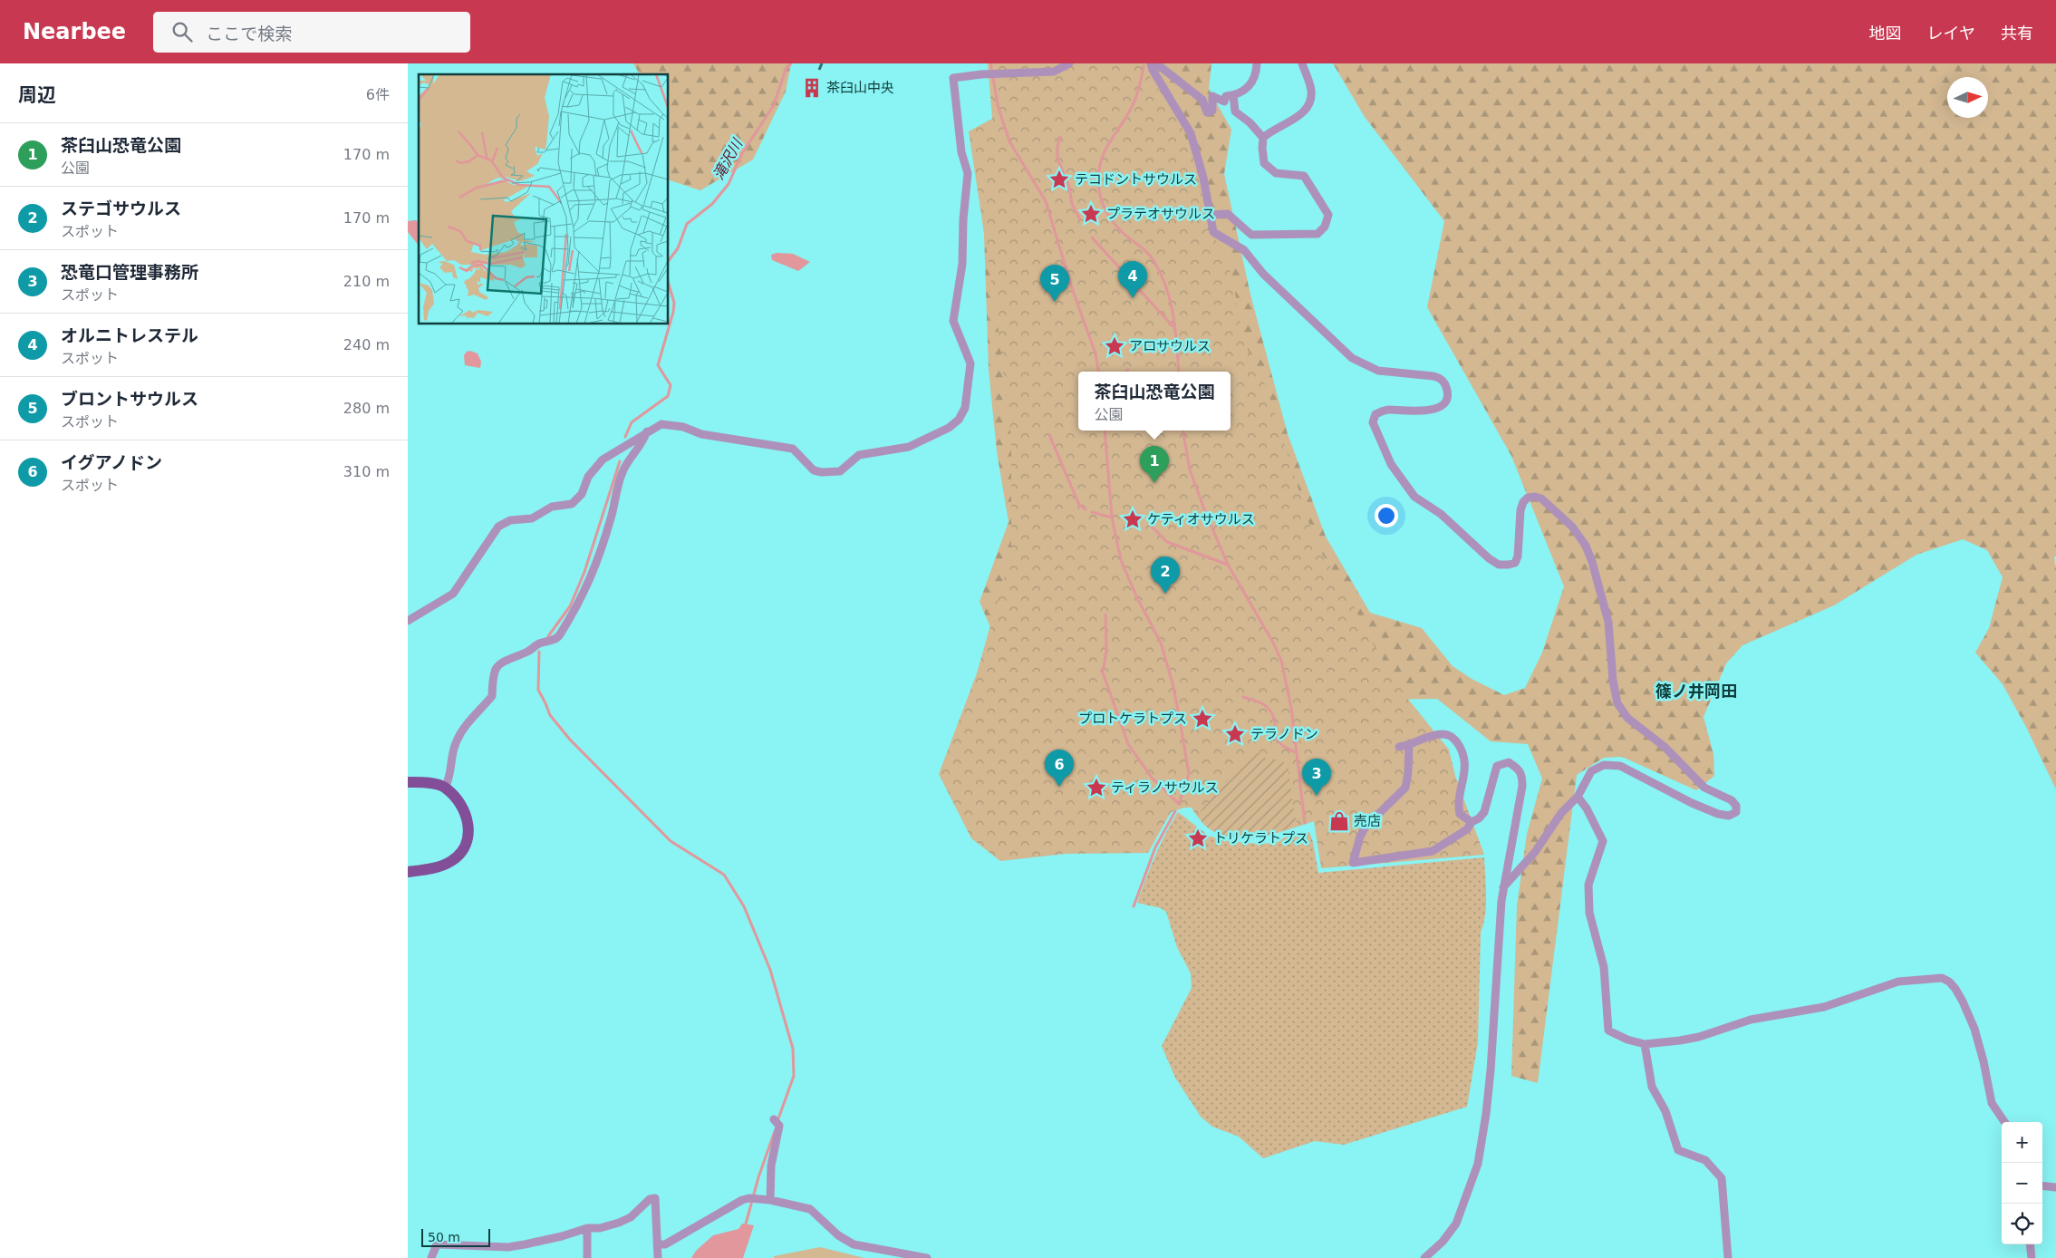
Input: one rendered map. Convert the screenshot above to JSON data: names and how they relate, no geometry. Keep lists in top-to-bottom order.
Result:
{
  "districts": ["篠ノ井岡田"],
  "water": ["滝沢川"],
  "places": {
    "building": ["茶臼山中央"],
    "place": [
      "テコドントサウルス",
      "プラテオサウルス",
      "アロサウルス",
      "ケティオサウルス",
      "プロトケラトプス",
      "テラノドン",
      "ティラノサウルス",
      "トリケラトプス"
    ],
    "shop": ["売店"]
  },
  "scale_bar": "50 m",
  "north": "right",
  "page": {
    "header": "Nearbee",
    "search": "ここで検索",
    "nav": ["地図", "レイヤ", "共有"],
    "heading": ["周辺", "6件"],
    "list": [
      {
        "mark": "1",
        "name": "茶臼山恐竜公園",
        "note": "公園",
        "value": "170 m"
      },
      {
        "mark": "2",
        "name": "ステゴサウルス",
        "note": "スポット",
        "value": "170 m"
      },
      {
        "mark": "3",
        "name": "恐竜口管理事務所",
        "note": "スポット",
        "value": "210 m"
      },
      {
        "mark": "4",
        "name": "オルニトレステル",
        "note": "スポット",
        "value": "240 m"
      },
      {
        "mark": "5",
        "name": "ブロントサウルス",
        "note": "スポット",
        "value": "280 m"
      },
      {
        "mark": "6",
        "name": "イグアノドン",
        "note": "スポット",
        "value": "310 m"
      }
    ],
    "pins": [
      "4",
      "5",
      "1",
      "2",
      "6",
      "3"
    ],
    "popup": ["茶臼山恐竜公園", "公園"],
    "map_buttons": ["+", "−"],
    "scale": "50 m"
  }
}
